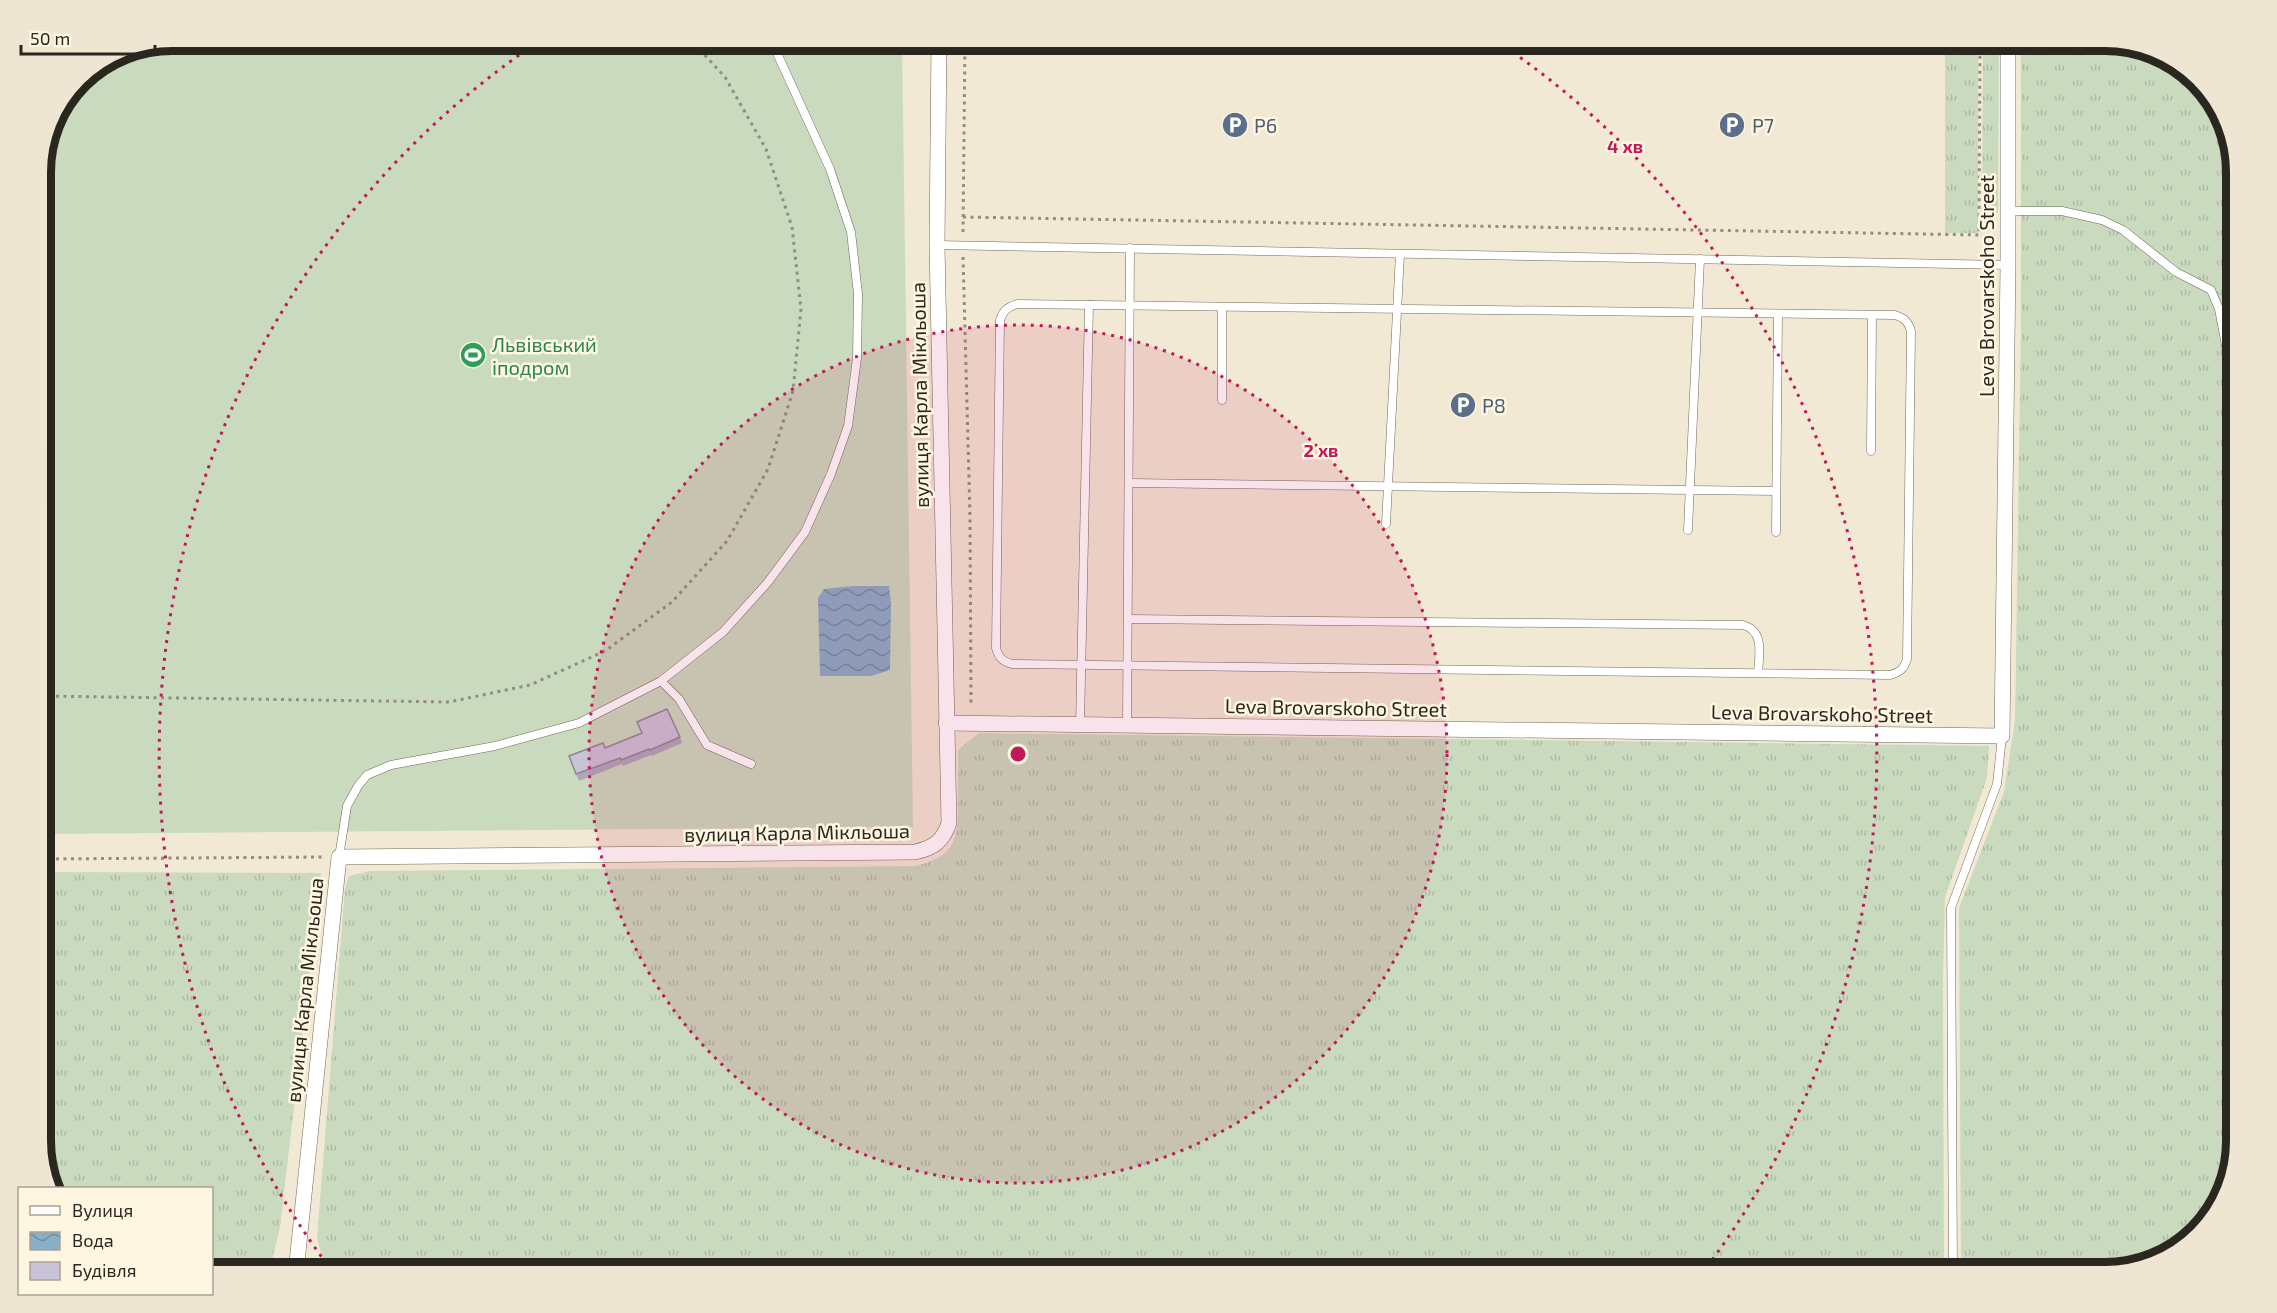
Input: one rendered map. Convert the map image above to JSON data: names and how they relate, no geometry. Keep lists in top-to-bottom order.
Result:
{
  "streets": {
    "street": ["Leva Brovarskoho Street", "вулиця Карла Мікльоша"]
  },
  "crossings": [
    ["Leva Brovarskoho Street", "вулиця Карла Мікльоша"]
  ],
  "places": {
    "parking": ["P6", "P7", "P8"],
    "sports": ["Львівський іподром"]
  },
  "legend": ["Вулиця", "Вода", "Будівля"],
  "scale_bar": "50 m",
  "rings": ["4 хв", "2 хв"]
}
